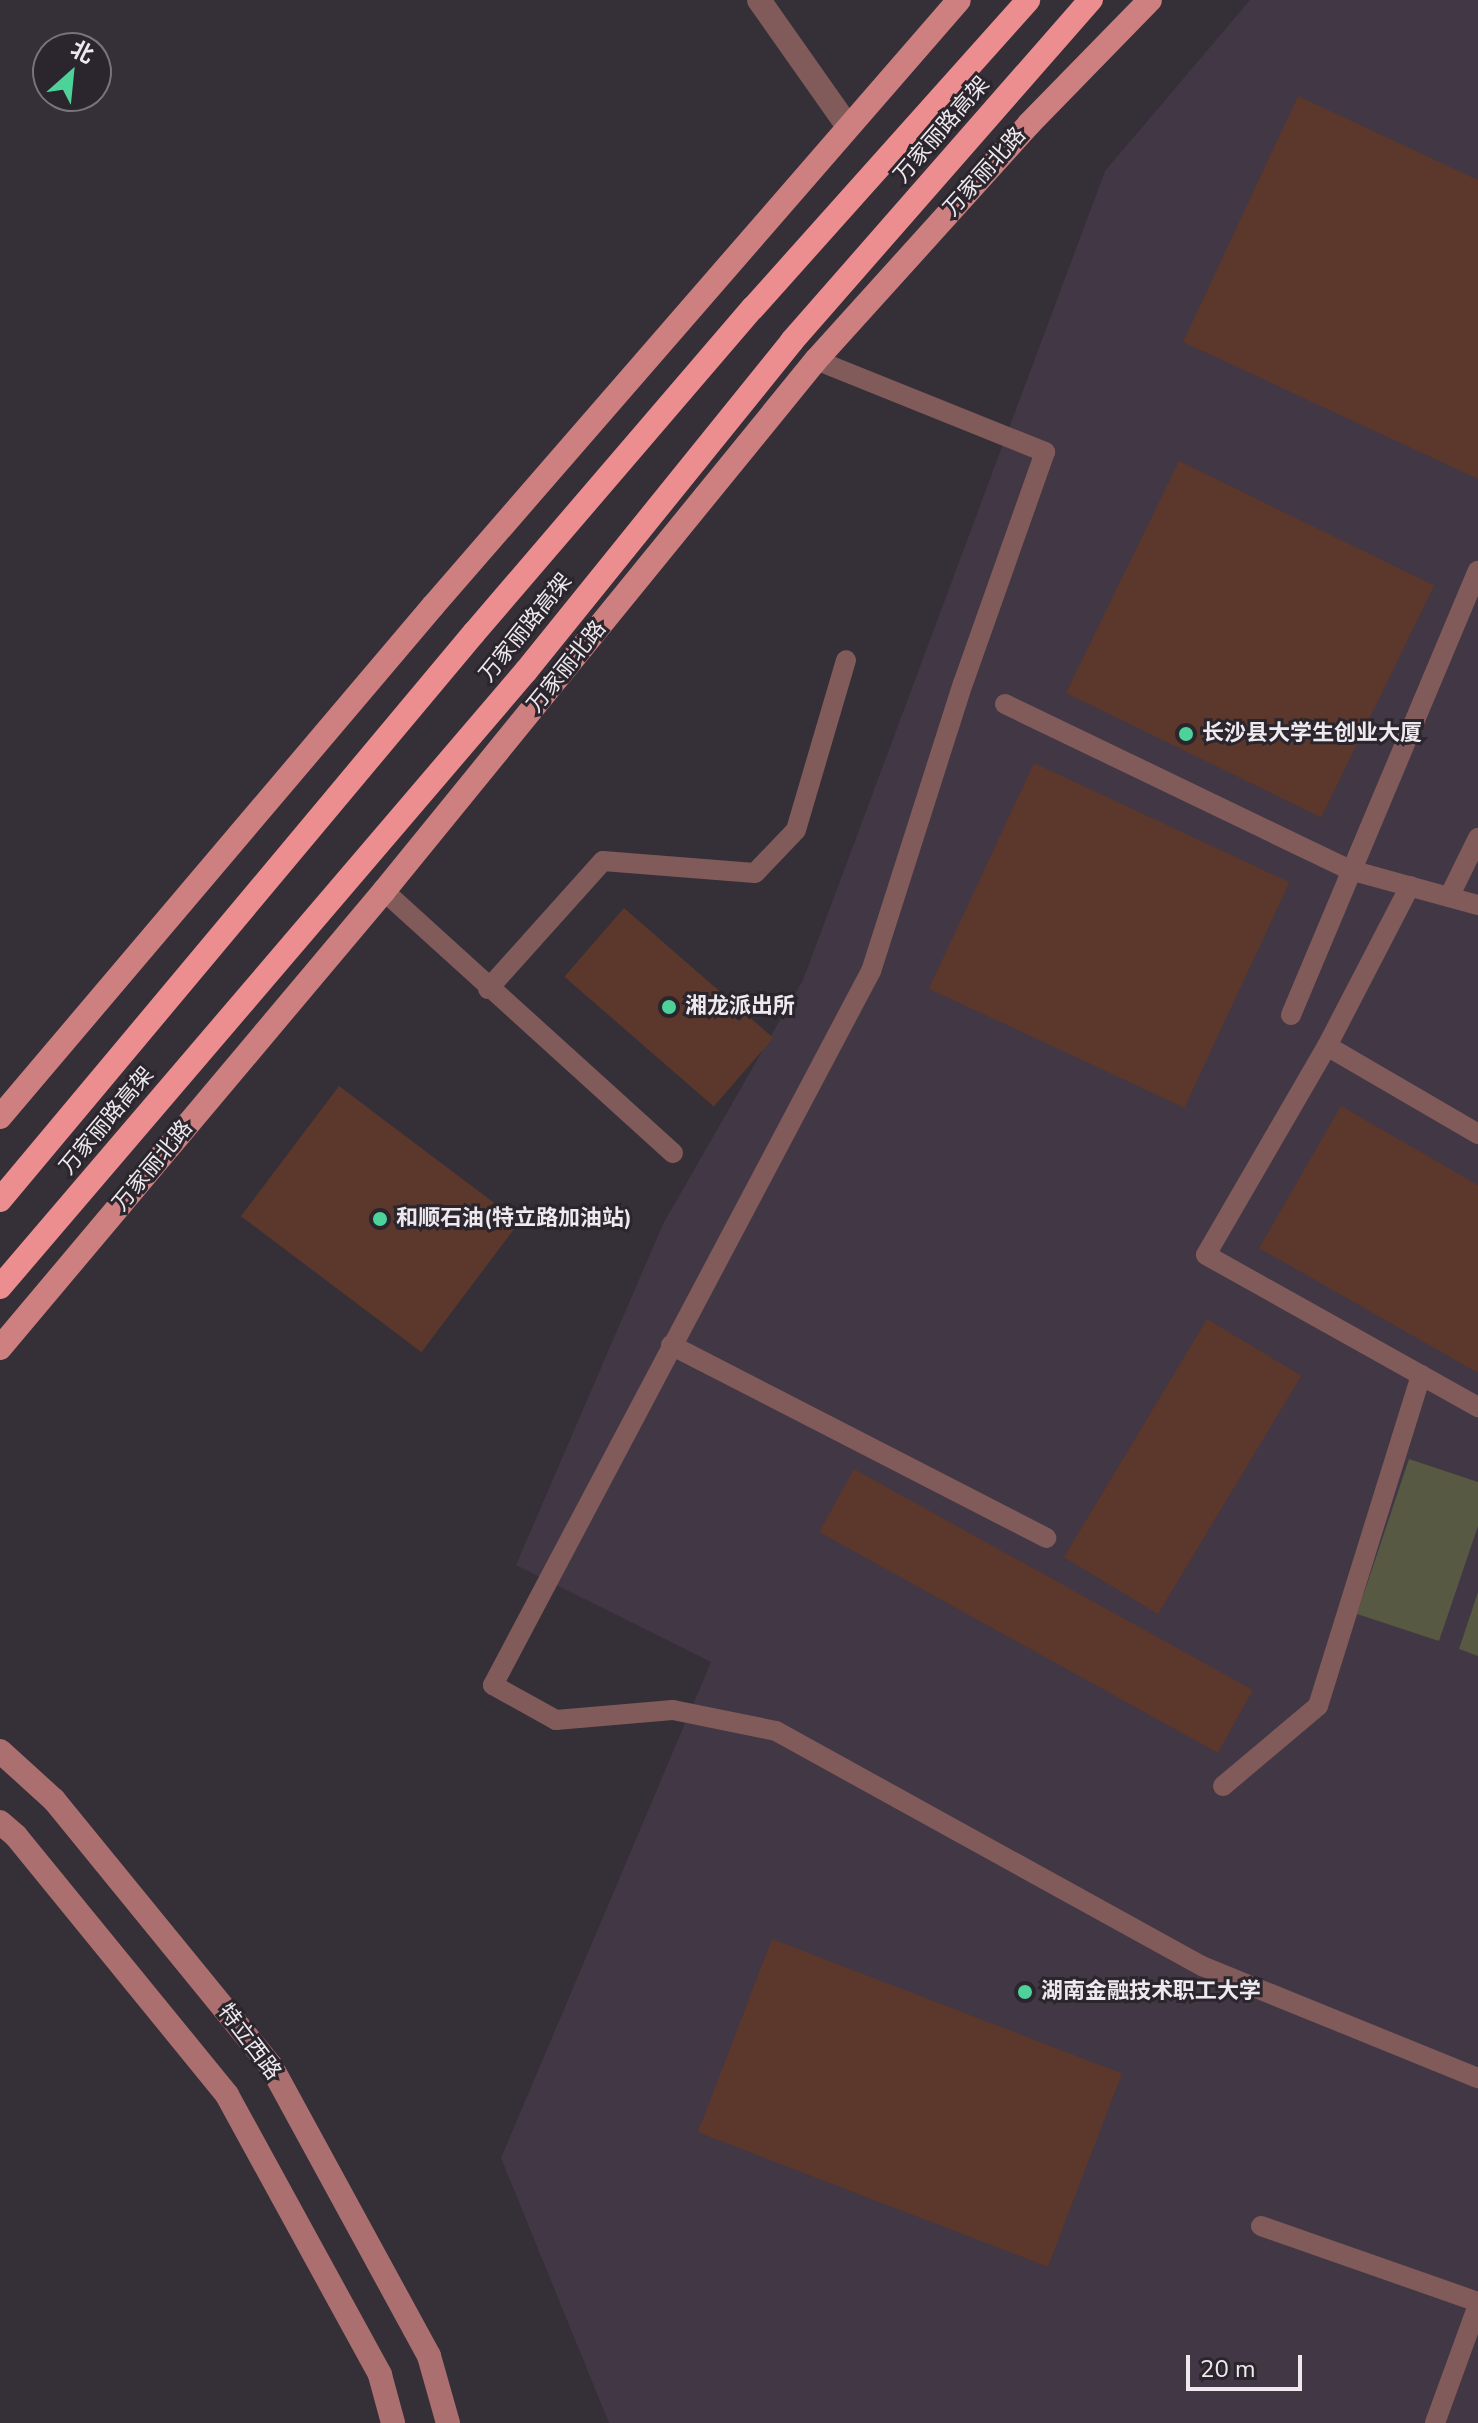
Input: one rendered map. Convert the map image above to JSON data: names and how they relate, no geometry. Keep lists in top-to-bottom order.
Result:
{
  "streets": {
    "highway": ["万家丽路高架"],
    "main road": ["万家丽北路", "特立西路"]
  },
  "places": [
    "长沙县大学生创业大厦",
    "湘龙派出所",
    "和顺石油(特立路加油站)",
    "湖南金融技术职工大学"
  ],
  "scale_bar": "20 m",
  "north": "top right"
}
